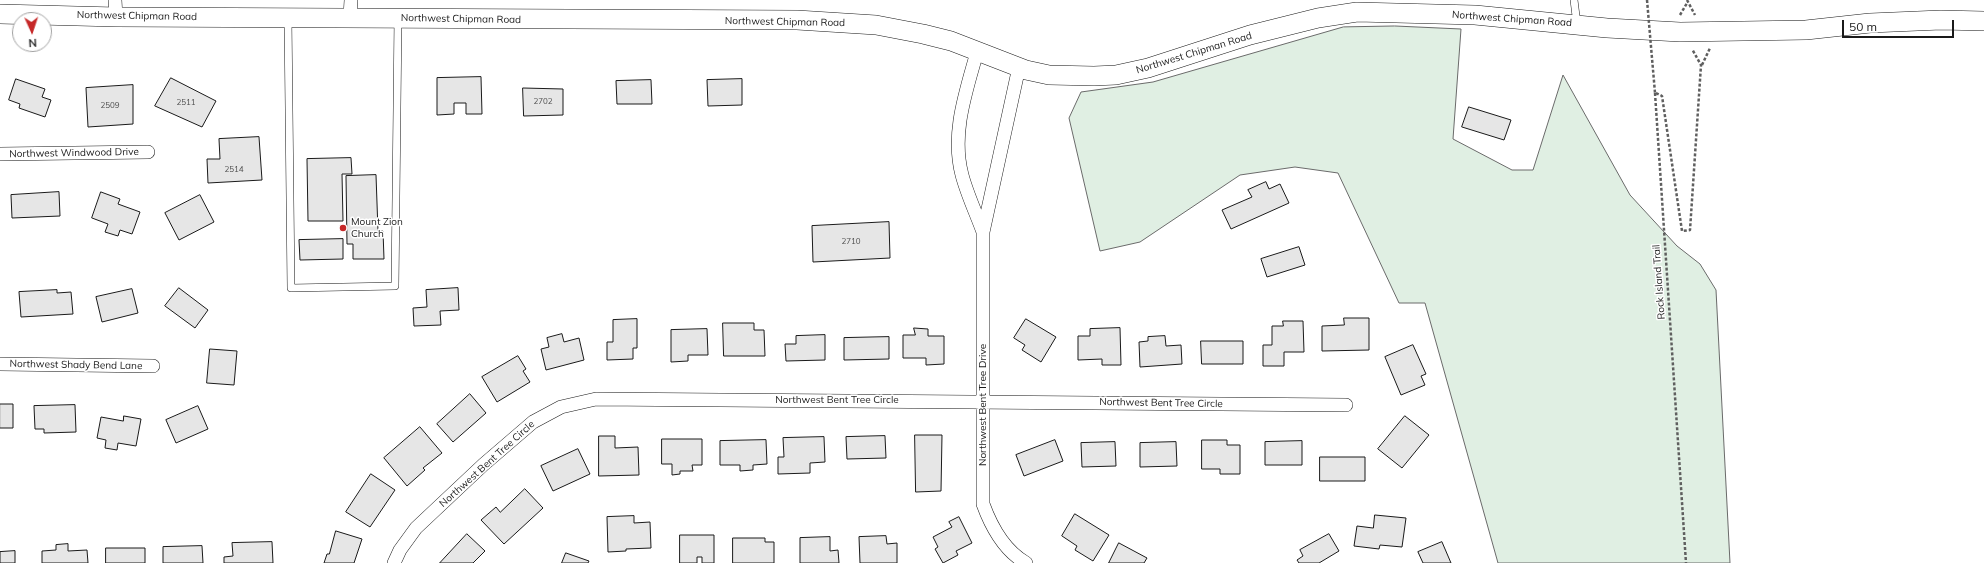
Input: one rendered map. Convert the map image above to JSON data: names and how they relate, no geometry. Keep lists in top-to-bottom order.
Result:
{
  "streets": {
    "main road": ["Northwest Chipman Road"],
    "street": [
      "Northwest Windwood Drive",
      "Northwest Shady Bend Lane",
      "Northwest Bent Tree Circle",
      "Northwest Bent Tree Drive"
    ],
    "path": ["Rock Island Trail"]
  },
  "crossings": [
    ["Northwest Chipman Road", "Northwest Bent Tree Drive"],
    ["Northwest Bent Tree Circle", "Northwest Bent Tree Drive"]
  ],
  "places": ["Mount Zion Church"],
  "house_numbers": [
    "2702",
    "2511",
    "2509",
    "2514",
    "2710"
  ],
  "scale_bar": "50 m",
  "north": "bottom"
}
